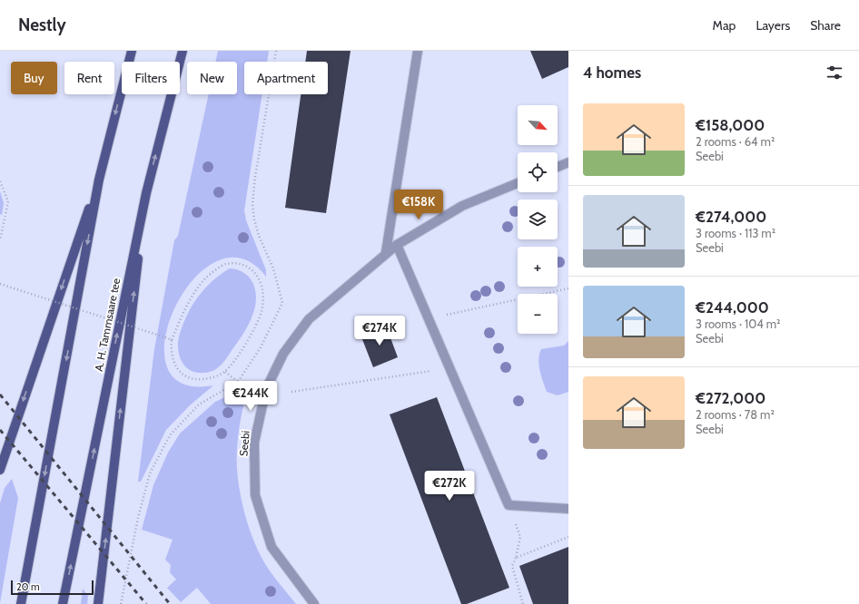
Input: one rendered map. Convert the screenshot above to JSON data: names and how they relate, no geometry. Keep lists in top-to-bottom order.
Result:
{
  "streets": {
    "main road": ["A. H. Tammsaare tee"],
    "street": ["Seebi"]
  },
  "scale_bar": "20 m",
  "north": "bottom right",
  "page": {
    "header": "Nestly",
    "nav": ["Map", "Layers", "Share"],
    "heading": "4 homes",
    "chip": [
      "Buy",
      "Rent",
      "Filters",
      "New",
      "Apartment"
    ],
    "list": [
      {
        "name": "€158,000",
        "note": "2 rooms · 64 m² · Seebi"
      },
      {
        "name": "€274,000",
        "note": "3 rooms · 113 m² · Seebi"
      },
      {
        "name": "€244,000",
        "note": "3 rooms · 104 m² · Seebi"
      },
      {
        "name": "€272,000",
        "note": "2 rooms · 78 m² · Seebi"
      }
    ],
    "map_buttons": ["+", "−"],
    "price": [
      "€158K",
      "€274K",
      "€244K",
      "€272K"
    ],
    "scale": "20 m"
  }
}
